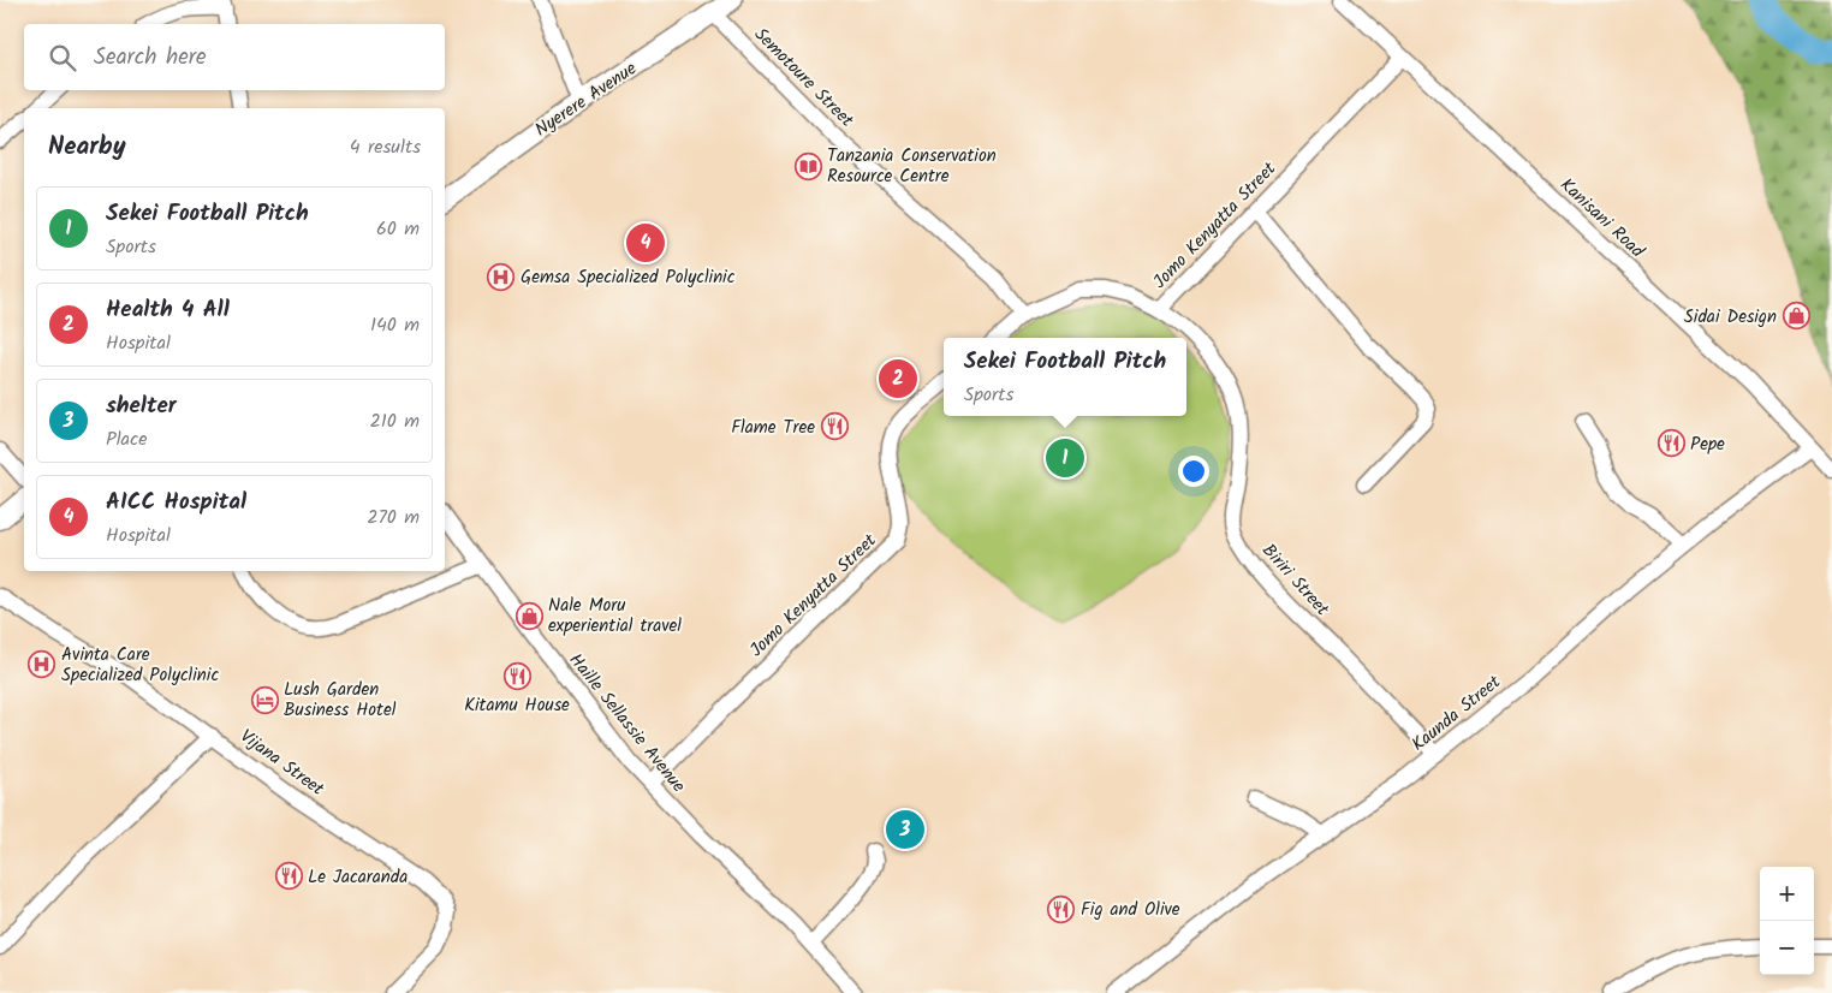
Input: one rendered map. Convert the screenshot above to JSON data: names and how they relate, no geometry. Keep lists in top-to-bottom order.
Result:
{
  "streets": {
    "main road": ["Nyerere Avenue"],
    "street": [
      "Semotoure Street",
      "Kanisani Road",
      "Jomo Kenyatta Street",
      "Biriri Street",
      "Kaunda Street",
      "Haille Sellassie Avenue",
      "Vijana Street"
    ]
  },
  "crossings": [
    ["Semotoure Street", "Nyerere Avenue"],
    ["Semotoure Street", "Jomo Kenyatta Street"],
    ["Kanisani Road", "Jomo Kenyatta Street"],
    ["Kanisani Road", "Kaunda Street"],
    ["Jomo Kenyatta Street", "Biriri Street"],
    ["Jomo Kenyatta Street", "Haille Sellassie Avenue"],
    ["Biriri Street", "Kaunda Street"]
  ],
  "places": {
    "library": ["Tanzania Conservation Resource Centre"],
    "hospital": ["Gemsa Specialized Polyclinic", "Avinta Care Specialized Polyclinic"],
    "shop": ["Sidai Design", "Nale Moru experiential travel"],
    "restaurant": [
      "Flame Tree",
      "Pepe",
      "Kitamu House",
      "Le Jacaranda",
      "Fig and Olive"
    ],
    "hotel": ["Lush Garden Business Hotel"]
  },
  "page": {
    "search": "Search here",
    "heading": ["Nearby", "4 results"],
    "list": [
      {
        "mark": "1",
        "name": "Sekei Football Pitch",
        "note": "Sports",
        "value": "60 m"
      },
      {
        "mark": "2",
        "name": "Health 4 All",
        "note": "Hospital",
        "value": "140 m"
      },
      {
        "mark": "3",
        "name": "shelter",
        "note": "Place",
        "value": "210 m"
      },
      {
        "mark": "4",
        "name": "AICC Hospital",
        "note": "Hospital",
        "value": "270 m"
      }
    ],
    "pins": [
      "4",
      "2",
      "1",
      "3"
    ],
    "popup": ["Sekei Football Pitch", "Sports"],
    "map_buttons": ["+", "−"]
  }
}
